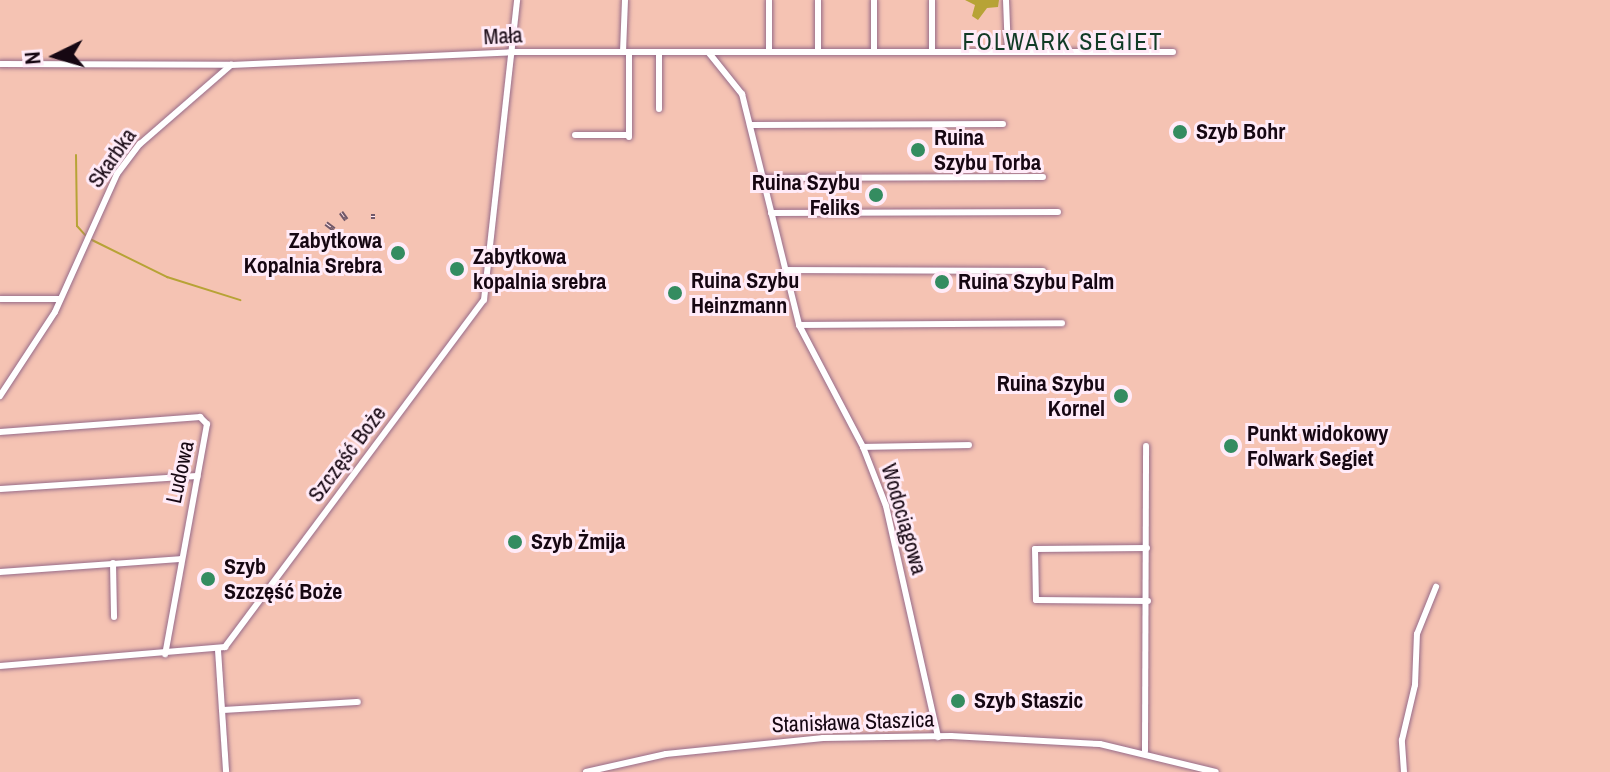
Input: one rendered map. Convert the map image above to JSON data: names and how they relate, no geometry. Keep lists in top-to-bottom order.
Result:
{
  "streets": {
    "street": [
      "Mała",
      "Skarbka",
      "Szczęść Boże",
      "Ludowa",
      "Wodociągowa",
      "Stanisława Staszica"
    ]
  },
  "crossings": [
    ["Mała", "Skarbka"],
    ["Mała", "Szczęść Boże"],
    ["Mała", "Wodociągowa"],
    ["Wodociągowa", "Stanisława Staszica"]
  ],
  "districts": ["FOLWARK SEGIET"],
  "places": [
    "Szyb Bohr",
    "Ruina Szybu Torba",
    "Ruina Szybu Feliks",
    "Zabytkowa Kopalnia Srebra",
    "Zabytkowa kopalnia srebra",
    "Ruina Szybu Palm",
    "Ruina Szybu Heinzmann",
    "Ruina Szybu Kornel",
    "Punkt widokowy Folwark Segiet",
    "Szyb Żmija",
    "Szyb Szczęść Boże",
    "Szyb Staszic"
  ],
  "north": "left"
}
